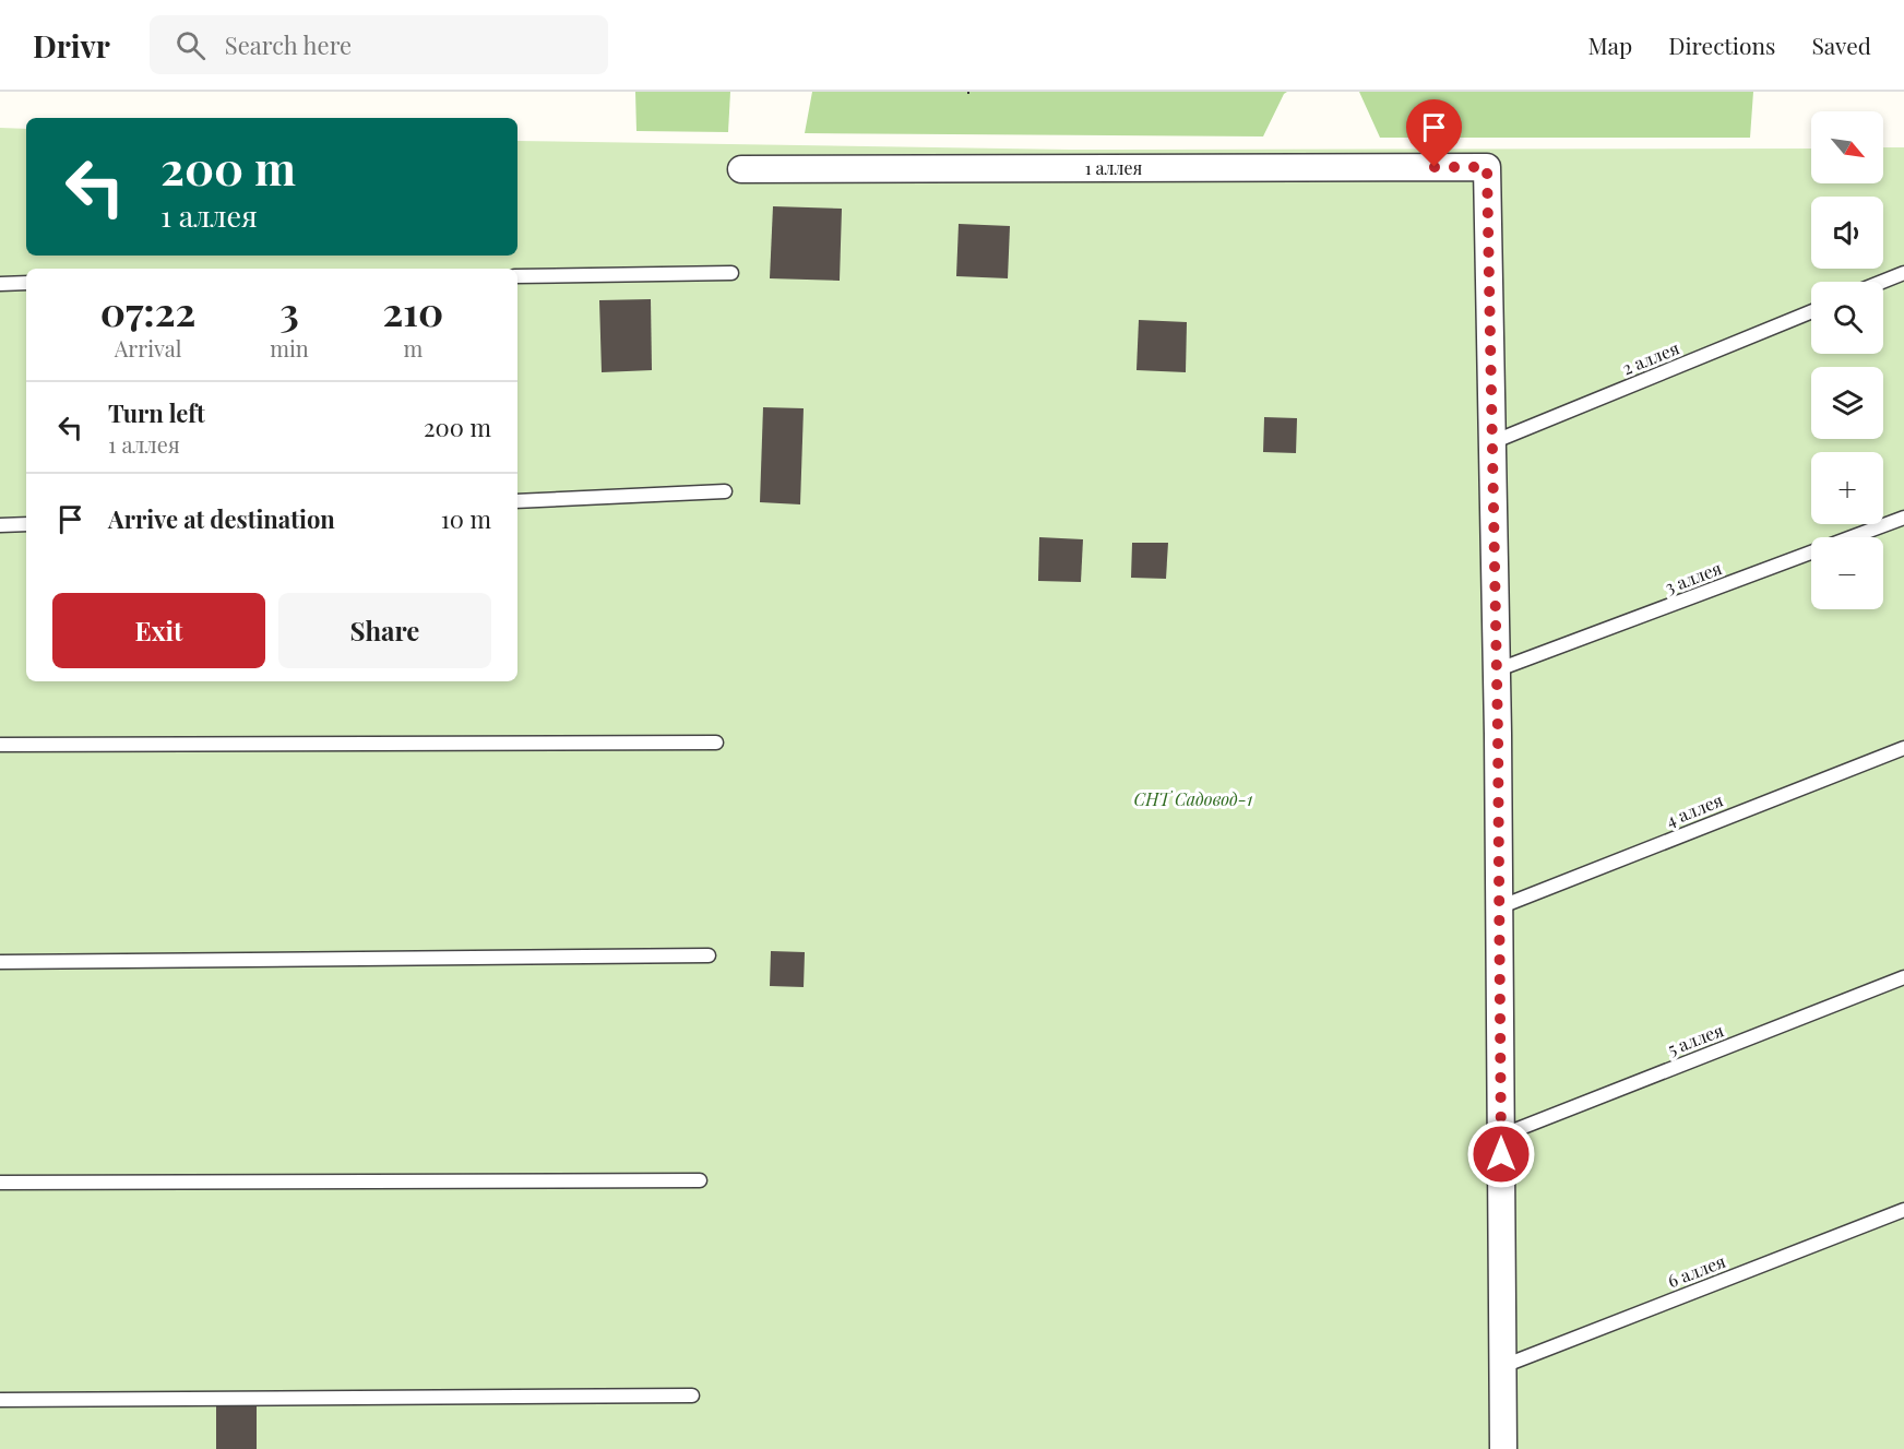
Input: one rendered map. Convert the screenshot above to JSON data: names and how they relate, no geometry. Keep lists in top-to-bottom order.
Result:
{
  "streets": {
    "street": ["1 аллея"],
    "lane": [
      "2 аллея",
      "3 аллея",
      "4 аллея",
      "5 аллея",
      "6 аллея"
    ]
  },
  "crossings": [
    ["1 аллея", "2 аллея"]
  ],
  "parks": ["СНТ Садовод-1"],
  "north": "bottom right",
  "page": {
    "header": "Drivr",
    "search": "Search here",
    "nav": ["Map", "Directions", "Saved"],
    "map_buttons": ["+", "−"],
    "turn": ["200 m", "1 аллея"],
    "eta": [
      "07:22",
      "Arrival",
      "3",
      "min",
      "210",
      "m"
    ],
    "list": [
      {
        "name": "Turn left",
        "note": "1 аллея",
        "value": "200 m"
      },
      {
        "name": "Arrive at destination",
        "value": "10 m"
      }
    ],
    "buttons": ["Exit", "Share"]
  }
}
